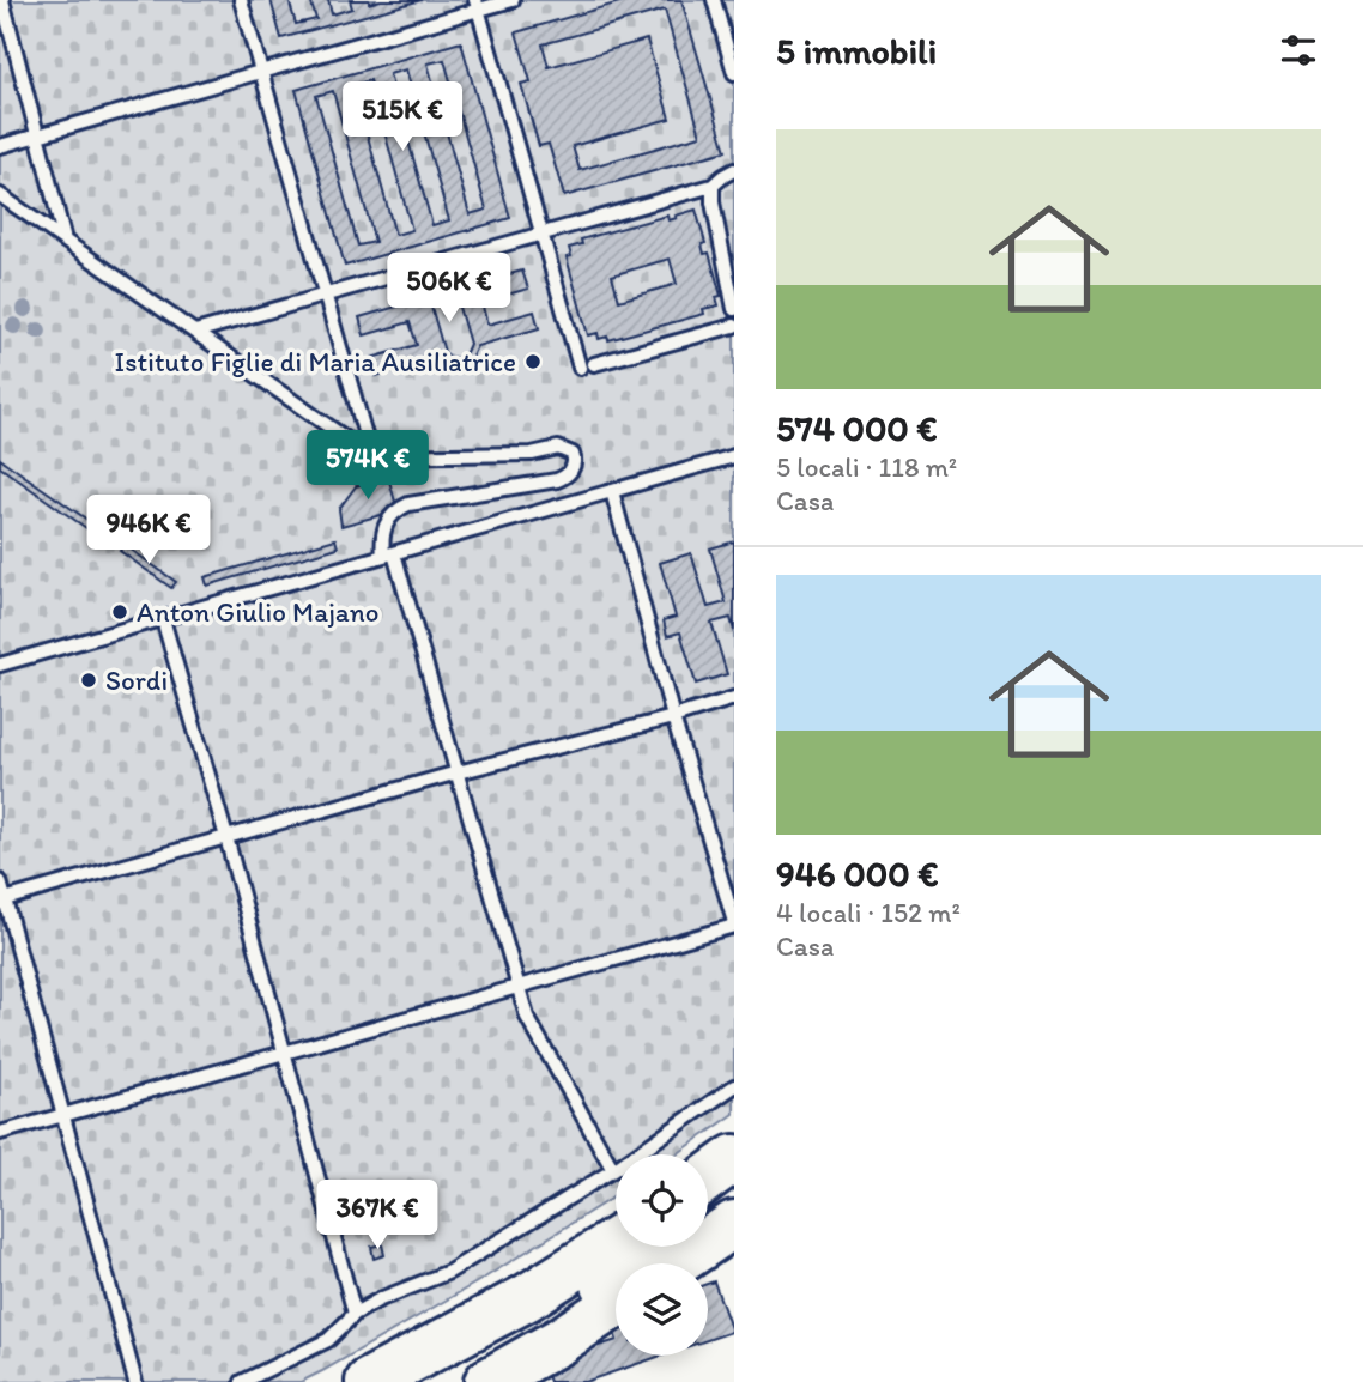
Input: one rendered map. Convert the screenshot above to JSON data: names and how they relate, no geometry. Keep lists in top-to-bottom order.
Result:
{
  "places": ["Istituto Figlie di Maria Ausiliatrice", "Anton Giulio Majano", "Sordi"],
  "page": {
    "heading": "5 immobili",
    "price": [
      "515K €",
      "506K €",
      "574K €",
      "946K €",
      "367K €"
    ],
    "list": [
      {
        "name": "574 000 €",
        "note": "5 locali · 118 m² · Casa"
      },
      {
        "name": "946 000 €",
        "note": "4 locali · 152 m² · Casa"
      }
    ]
  }
}
